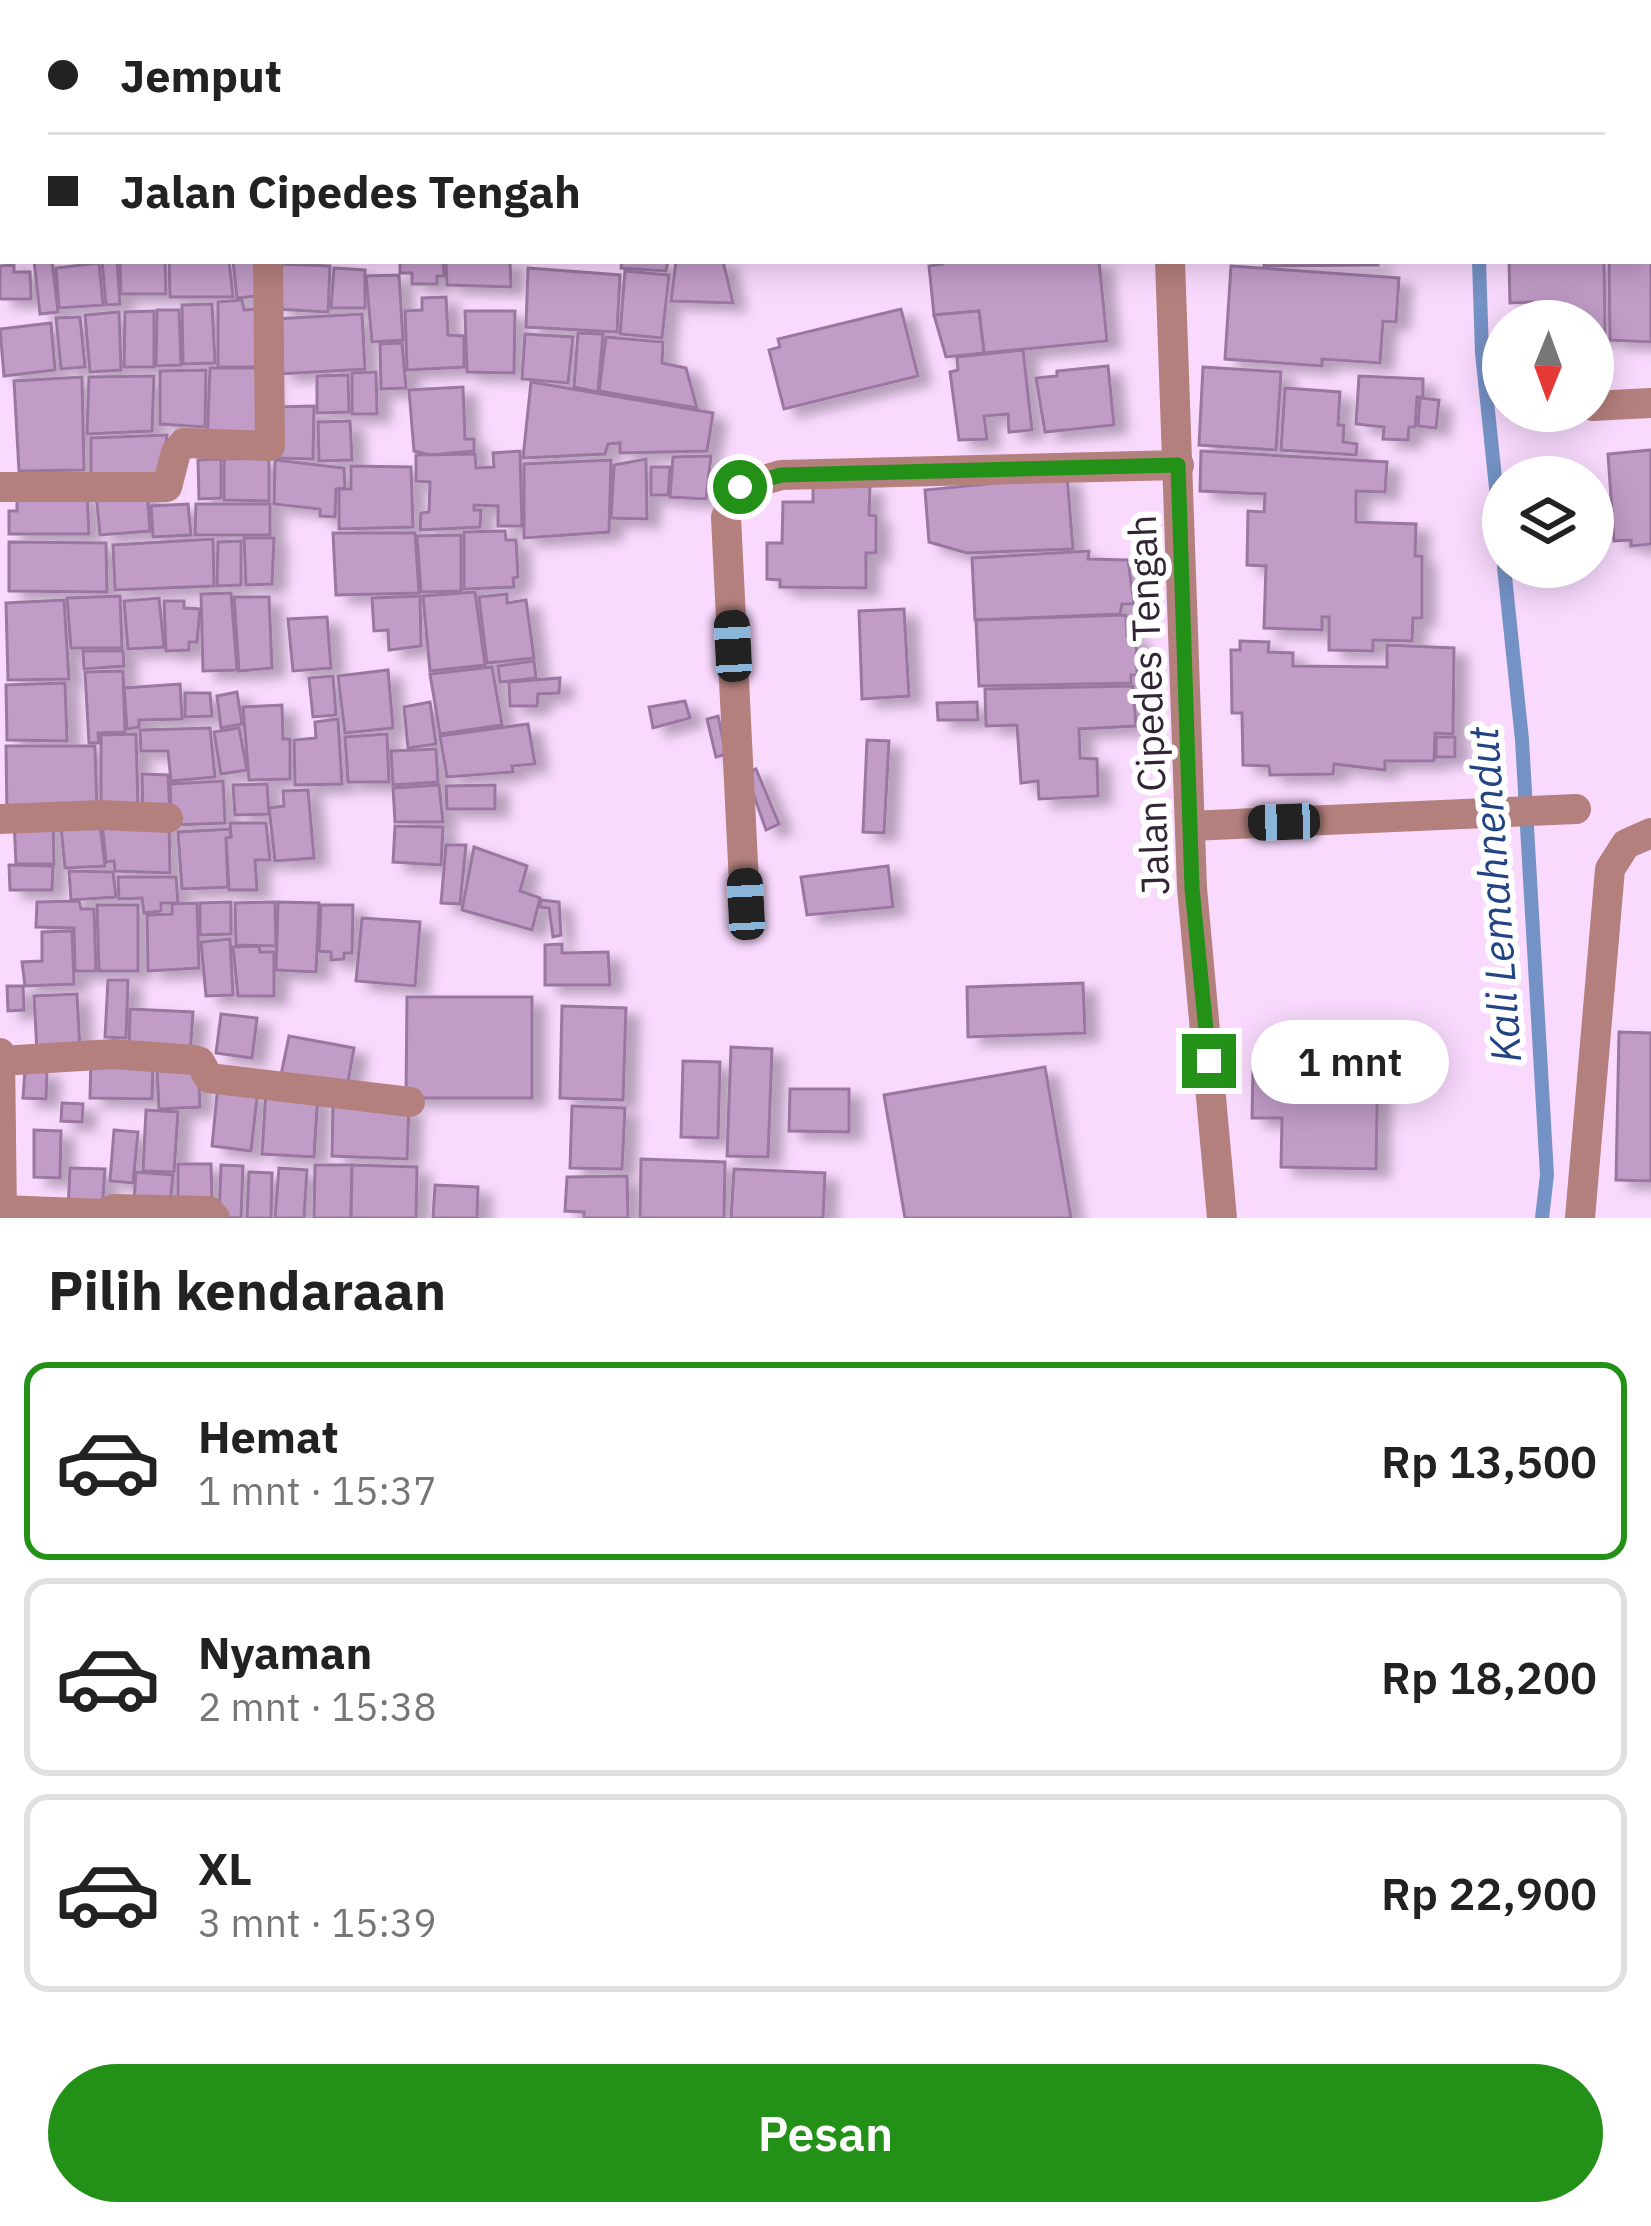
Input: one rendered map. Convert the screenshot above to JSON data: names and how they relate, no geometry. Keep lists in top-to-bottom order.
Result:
{
  "streets": {
    "street": ["Jalan Cipedes Tengah"]
  },
  "water": ["Kali Lemahnendut"],
  "north": "bottom",
  "page": {
    "banner": ["Jemput", "Jalan Cipedes Tengah"],
    "bubble": "1 mnt",
    "heading": "Pilih kendaraan",
    "list": [
      {
        "name": "Hemat",
        "note": "1 mnt · 15:37",
        "value": "Rp 13,500"
      },
      {
        "name": "Nyaman",
        "note": "2 mnt · 15:38",
        "value": "Rp 18,200"
      },
      {
        "name": "XL",
        "note": "3 mnt · 15:39",
        "value": "Rp 22,900"
      }
    ],
    "buttons": "Pesan"
  }
}
